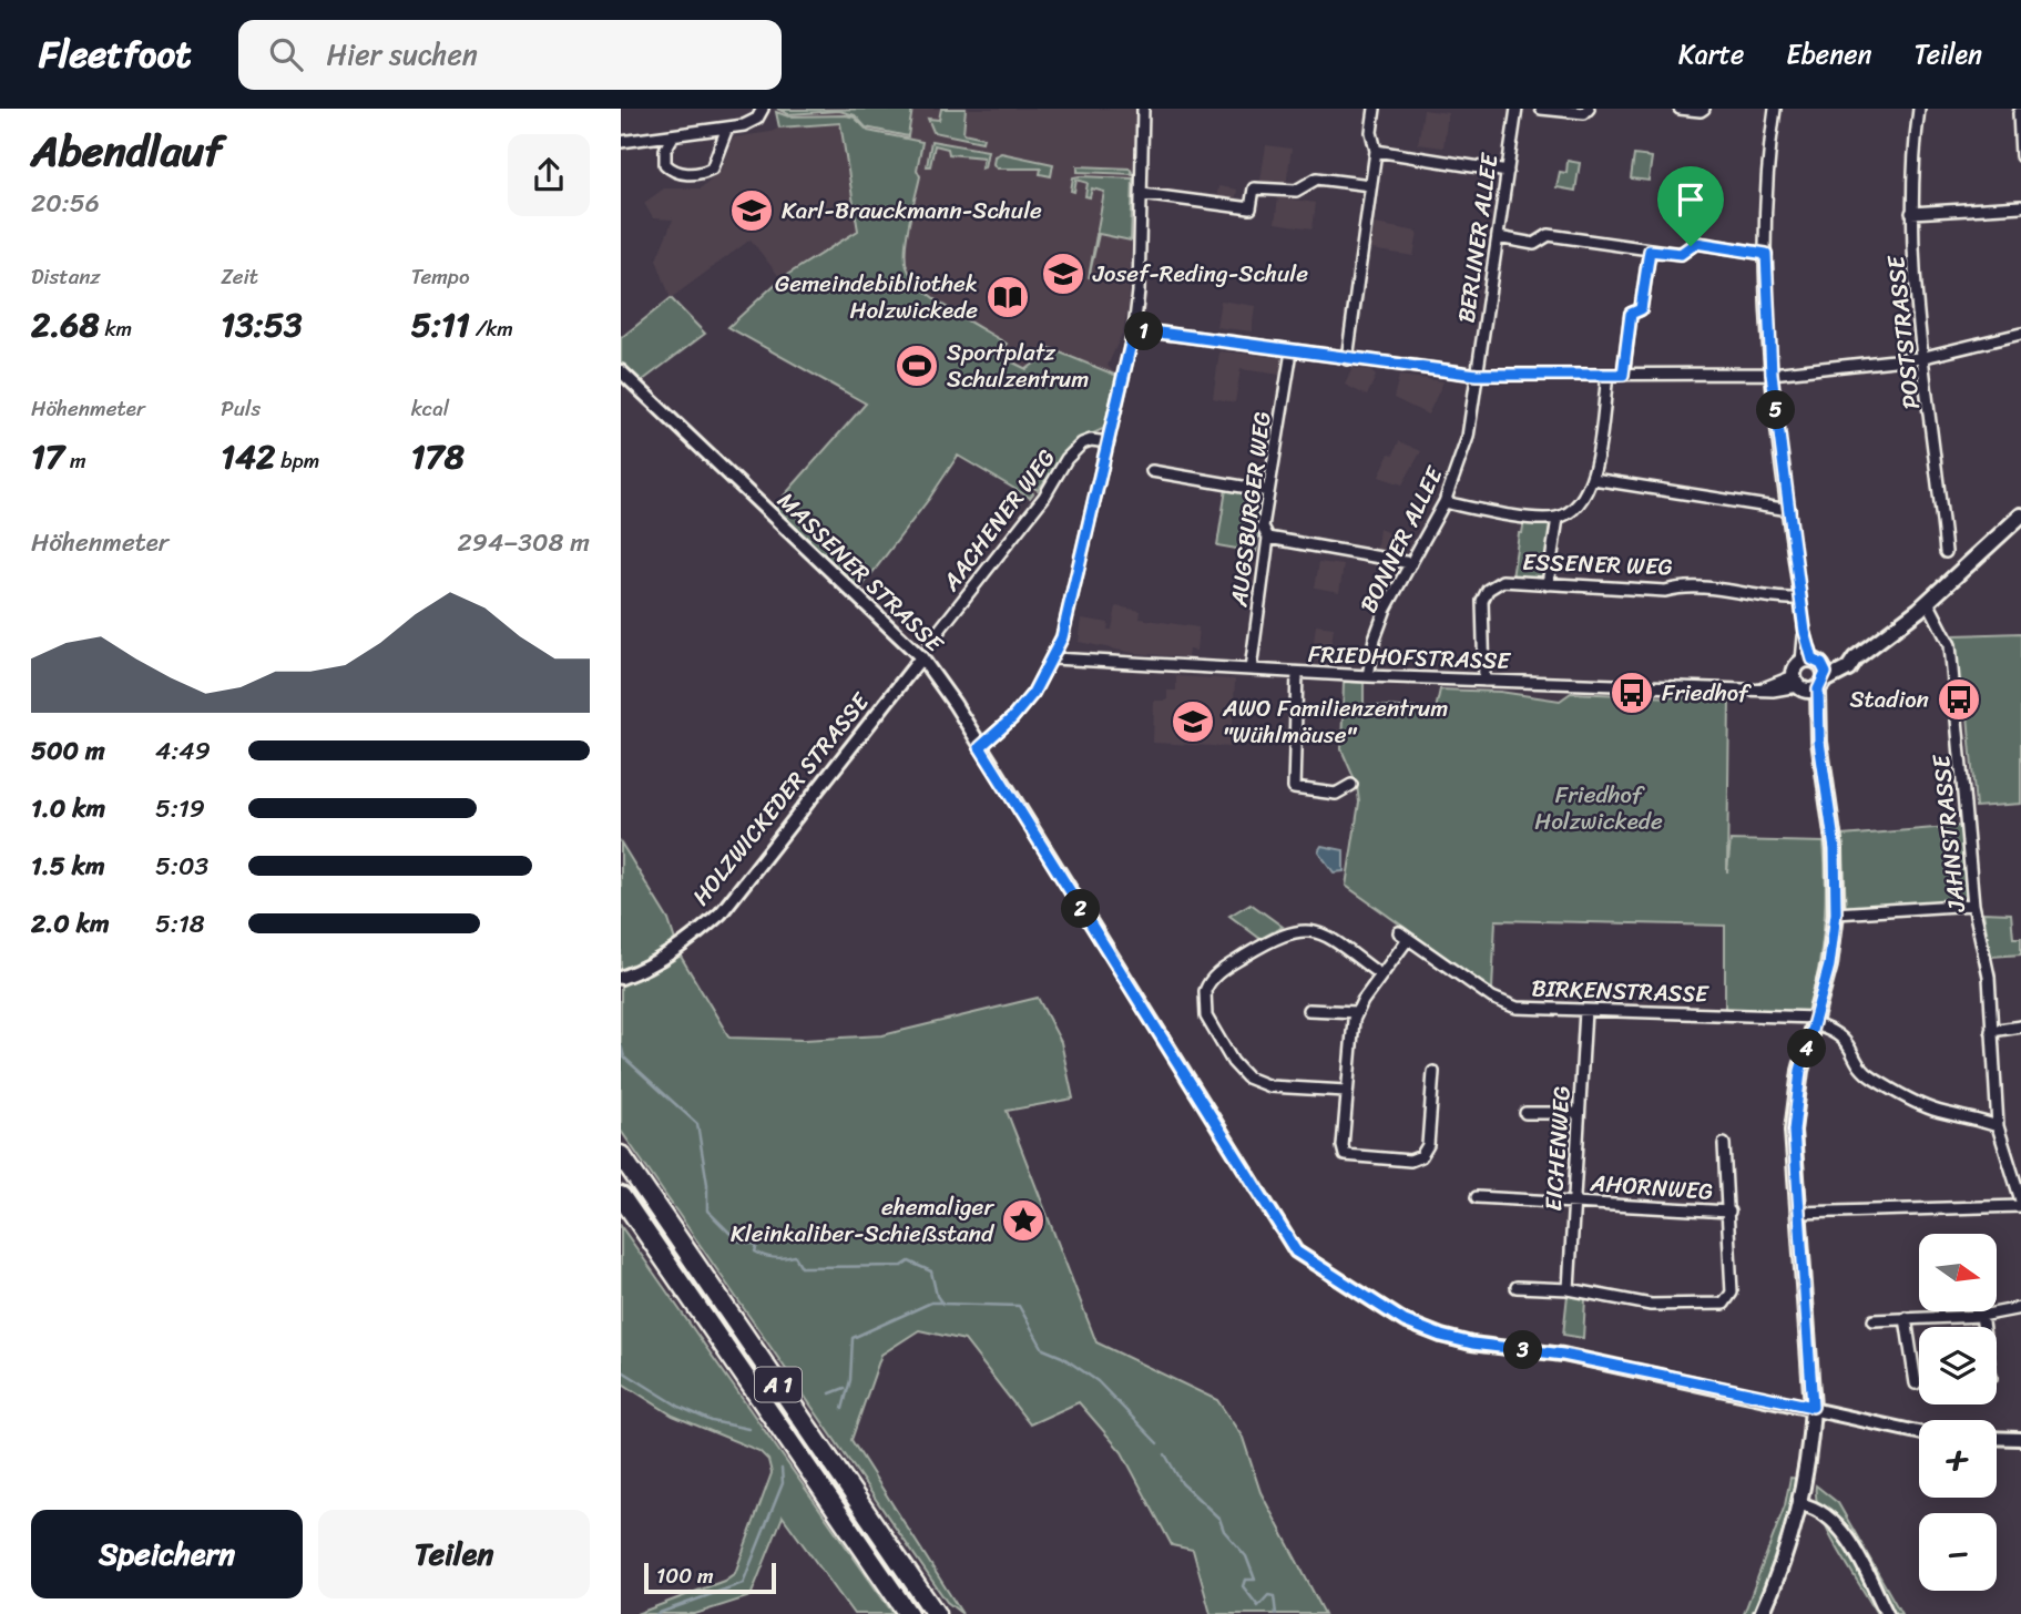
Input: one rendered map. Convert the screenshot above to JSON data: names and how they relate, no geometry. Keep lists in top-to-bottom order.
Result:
{
  "streets": {
    "highway": ["A 1"],
    "street": [
      "BERLINER ALLEE",
      "POSTSTRASSE",
      "AUGSBURGER WEG",
      "AACHENER WEG",
      "BONNER ALLEE",
      "ESSENER WEG",
      "MASSENER STRASSE",
      "FRIEDHOFSTRASSE",
      "HOLZWICKEDER STRASSE",
      "JAHNSTRASSE",
      "BIRKENSTRASSE",
      "EICHENWEG",
      "AHORNWEG"
    ]
  },
  "crossings": [
    ["BERLINER ALLEE", "BONNER ALLEE"],
    ["AUGSBURGER WEG", "FRIEDHOFSTRASSE"],
    ["BONNER ALLEE", "FRIEDHOFSTRASSE"],
    ["ESSENER WEG", "FRIEDHOFSTRASSE"],
    ["MASSENER STRASSE", "HOLZWICKEDER STRASSE"],
    ["BIRKENSTRASSE", "EICHENWEG"],
    ["EICHENWEG", "AHORNWEG"]
  ],
  "parks": ["Friedhof Holzwickede"],
  "places": {
    "school or university": ["Karl-Brauckmann-Schule", "Josef-Reding-Schule", "AWO Familienzentrum \"Wühlmäuse\""],
    "library": ["Gemeindebibliothek Holzwickede"],
    "sports": ["Sportplatz Schulzentrum"],
    "bus stop": ["Friedhof", "Stadion"],
    "place": ["ehemaliger Kleinkaliber-Schießstand"]
  },
  "scale_bar": "100 m",
  "north": "right",
  "page": {
    "header": "Fleetfoot",
    "search": "Hier suchen",
    "nav": ["Karte", "Ebenen", "Teilen"],
    "heading": ["Abendlauf", "20:56"],
    "stats": [
      ["Distanz", "2.68 km"],
      ["Zeit", "13:53"],
      ["Tempo", "5:11 /km"],
      ["Höhenmeter", "17 m"],
      ["Puls", "142 bpm"],
      ["kcal", "178"]
    ],
    "pins": [
      "1",
      "5",
      "2",
      "4",
      "3"
    ],
    "chart": ["Höhenmeter", "294–308 m"],
    "list": [
      {
        "name": "500 m",
        "note": "4:49"
      },
      {
        "name": "1.0 km",
        "note": "5:19"
      },
      {
        "name": "1.5 km",
        "note": "5:03"
      },
      {
        "name": "2.0 km",
        "note": "5:18"
      }
    ],
    "map_buttons": ["+", "−"],
    "buttons": ["Speichern", "Teilen"],
    "scale": "100 m"
  }
}
